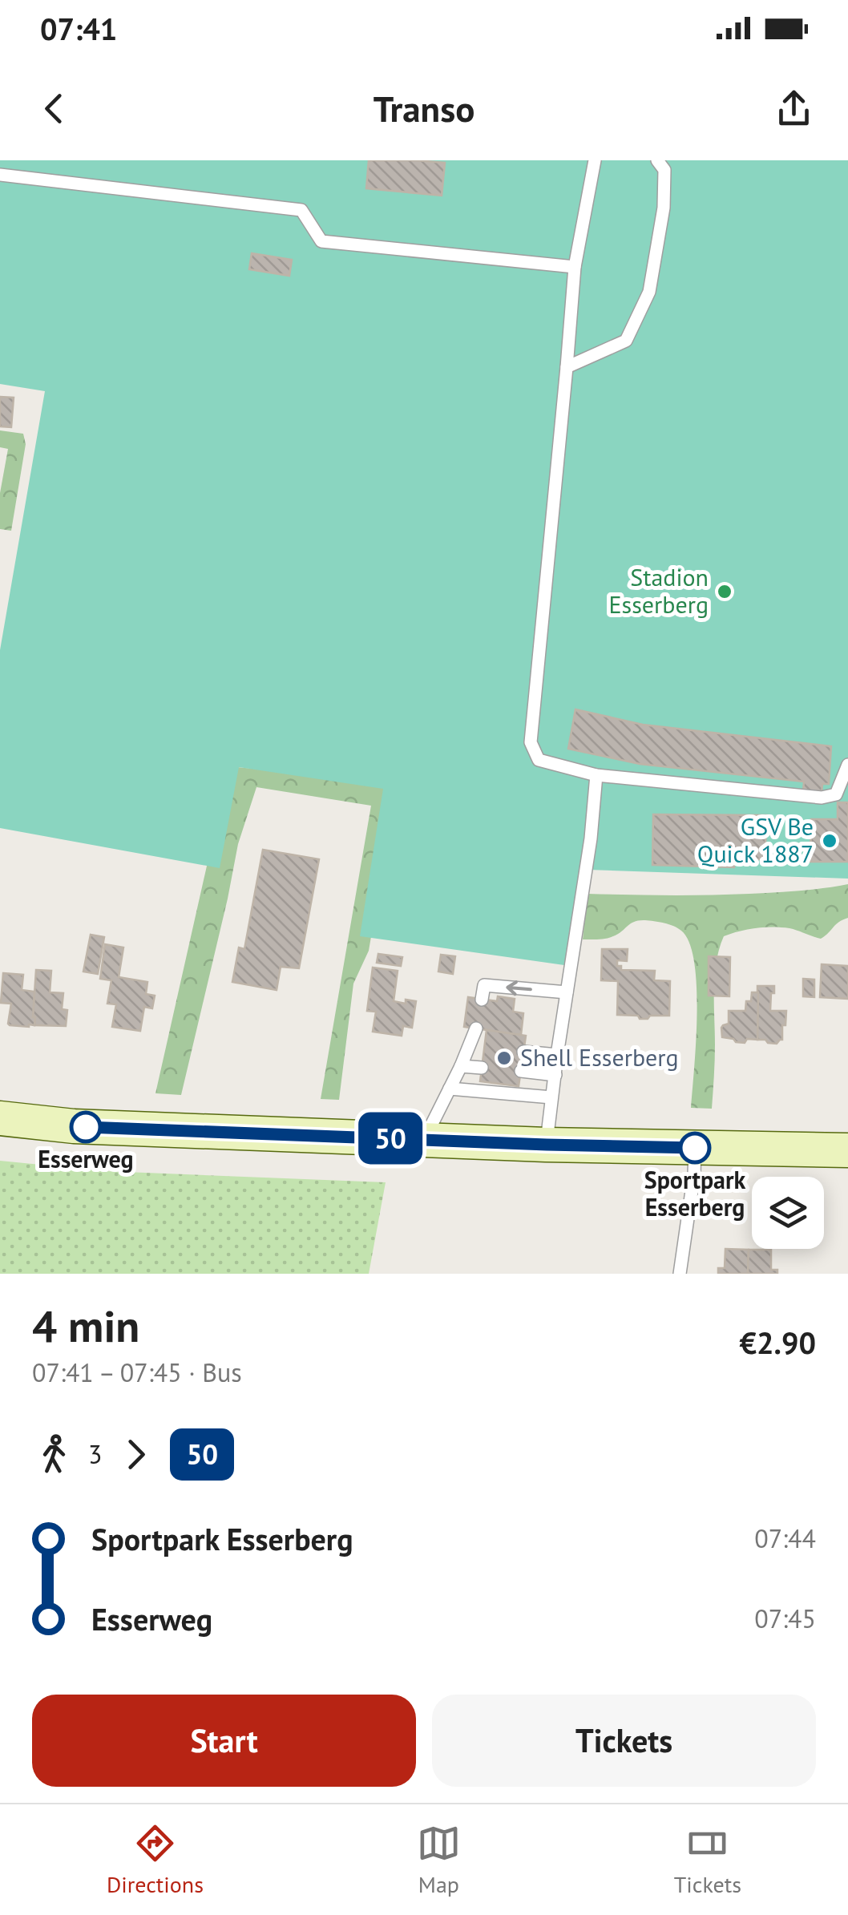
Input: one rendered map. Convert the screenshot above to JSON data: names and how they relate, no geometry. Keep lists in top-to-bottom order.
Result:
{
  "places": [
    "Stadion Esserberg",
    "GSV Be Quick 1887",
    "Shell Esserberg",
    "Esserweg",
    "Sportpark Esserberg"
  ],
  "lines": ["bus line 50"],
  "page": {
    "status": "07:41",
    "header": "Transo",
    "on_map": "50",
    "heading": ["4 min", "07:41 – 07:45 · Bus", "€2.90"],
    "legs": ["3", "50"],
    "list": [
      {
        "name": "Sportpark Esserberg",
        "value": "07:44"
      },
      {
        "name": "Esserweg",
        "value": "07:45"
      }
    ],
    "buttons": ["Start", "Tickets"],
    "tabs": ["Directions", "Map", "Tickets"]
  }
}
